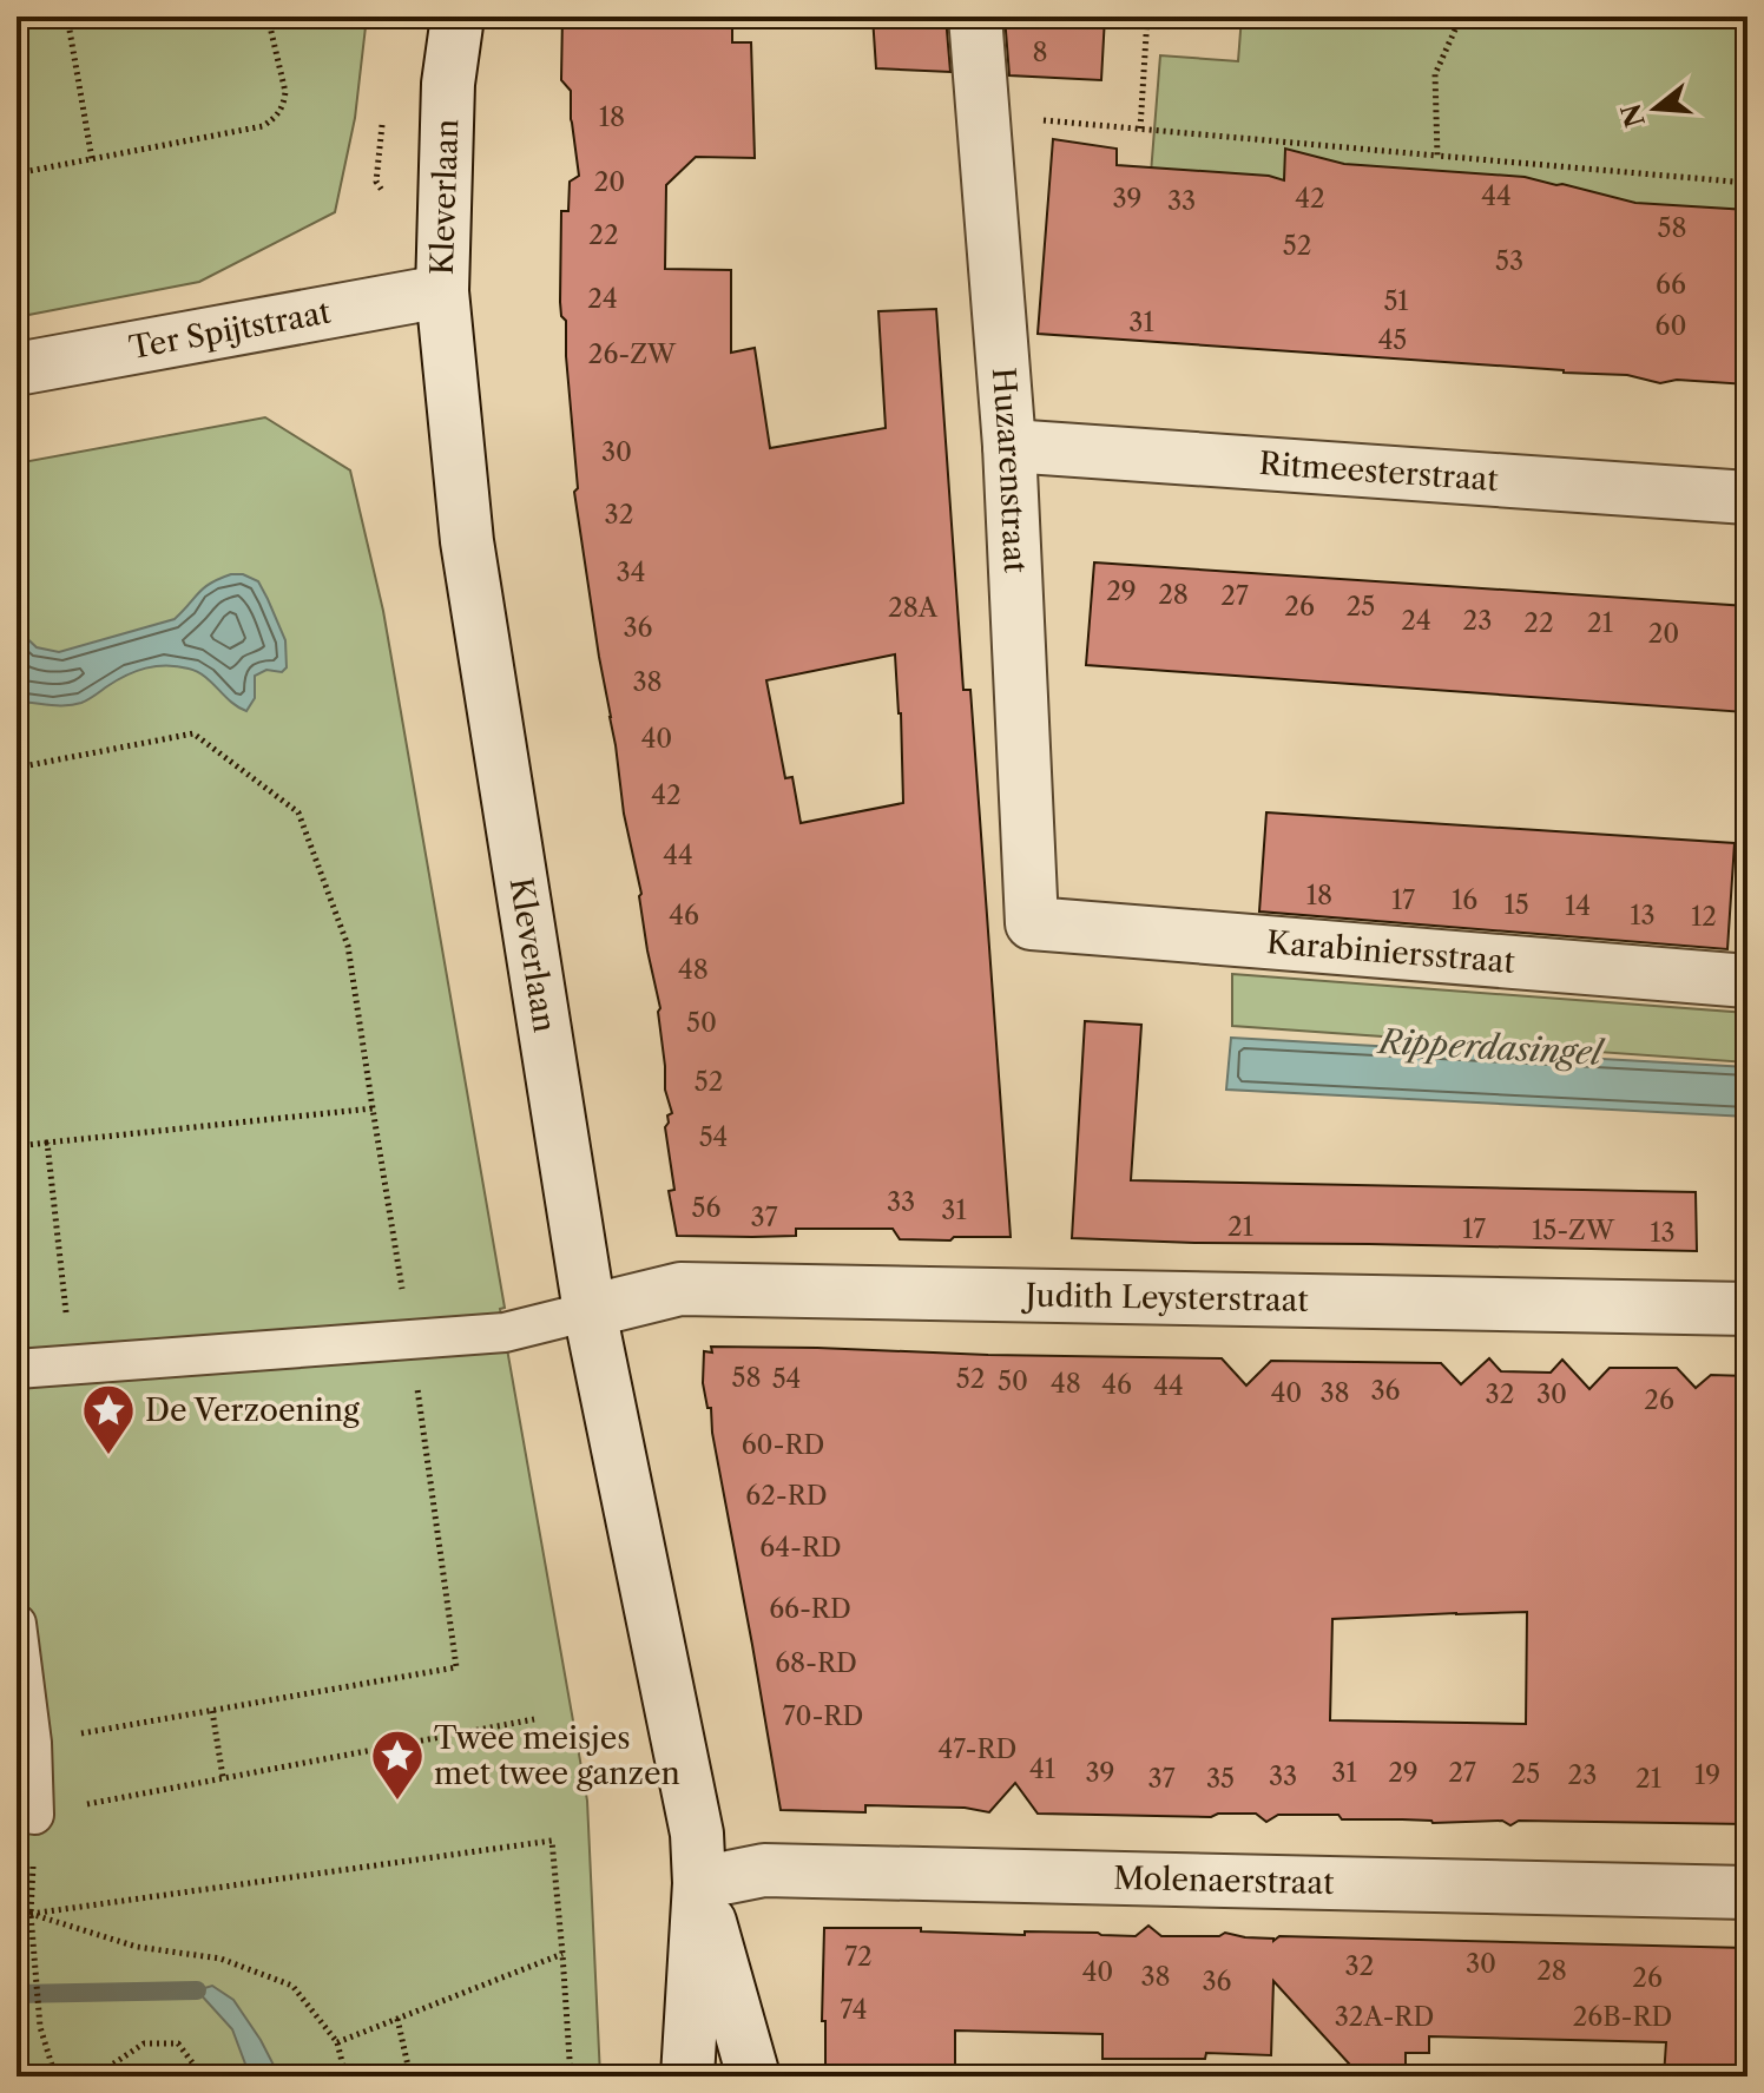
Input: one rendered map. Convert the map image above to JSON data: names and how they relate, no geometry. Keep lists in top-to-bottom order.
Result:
{
  "streets": {
    "street": [
      "Kleverlaan",
      "Ter Spijtstraat",
      "Huzarenstraat",
      "Ritmeesterstraat",
      "Karabiniersstraat",
      "Judith Leysterstraat",
      "Molenaerstraat"
    ]
  },
  "crossings": [
    ["Kleverlaan", "Ter Spijtstraat"],
    ["Kleverlaan", "Judith Leysterstraat"],
    ["Kleverlaan", "Molenaerstraat"],
    ["Huzarenstraat", "Ritmeesterstraat"],
    ["Huzarenstraat", "Karabiniersstraat"]
  ],
  "water": ["Ripperdasingel"],
  "places": {
    "place": ["De Verzoening", "Twee meisjes met twee ganzen"]
  },
  "house_numbers": [
    "8",
    "18",
    "20",
    "44",
    "39",
    "42",
    "33",
    "58",
    "22",
    "52",
    "53",
    "66",
    "24",
    "51",
    "31",
    "60",
    "45",
    "26-ZW",
    "30",
    "32",
    "34",
    "29",
    "28",
    "27",
    "26",
    "25",
    "28A",
    "24",
    "23",
    "22",
    "21",
    "36",
    "20",
    "38",
    "40",
    "42",
    "44",
    "18",
    "17",
    "16",
    "15",
    "14",
    "46",
    "13",
    "12",
    "48",
    "50",
    "52",
    "54",
    "33",
    "56",
    "31",
    "37",
    "21",
    "17",
    "15-ZW",
    "13",
    "58",
    "54",
    "52",
    "50",
    "48",
    "46",
    "44",
    "36",
    "40",
    "38",
    "32",
    "30",
    "26",
    "60-RD",
    "62-RD",
    "64-RD",
    "66-RD",
    "68-RD",
    "70-RD",
    "47-RD",
    "41",
    "39",
    "31",
    "29",
    "27",
    "25",
    "23",
    "19",
    "33",
    "37",
    "35",
    "21",
    "72",
    "30",
    "32",
    "28",
    "40",
    "38",
    "26",
    "36",
    "74",
    "32A-RD",
    "26B-RD"
  ],
  "north": "left"
}
